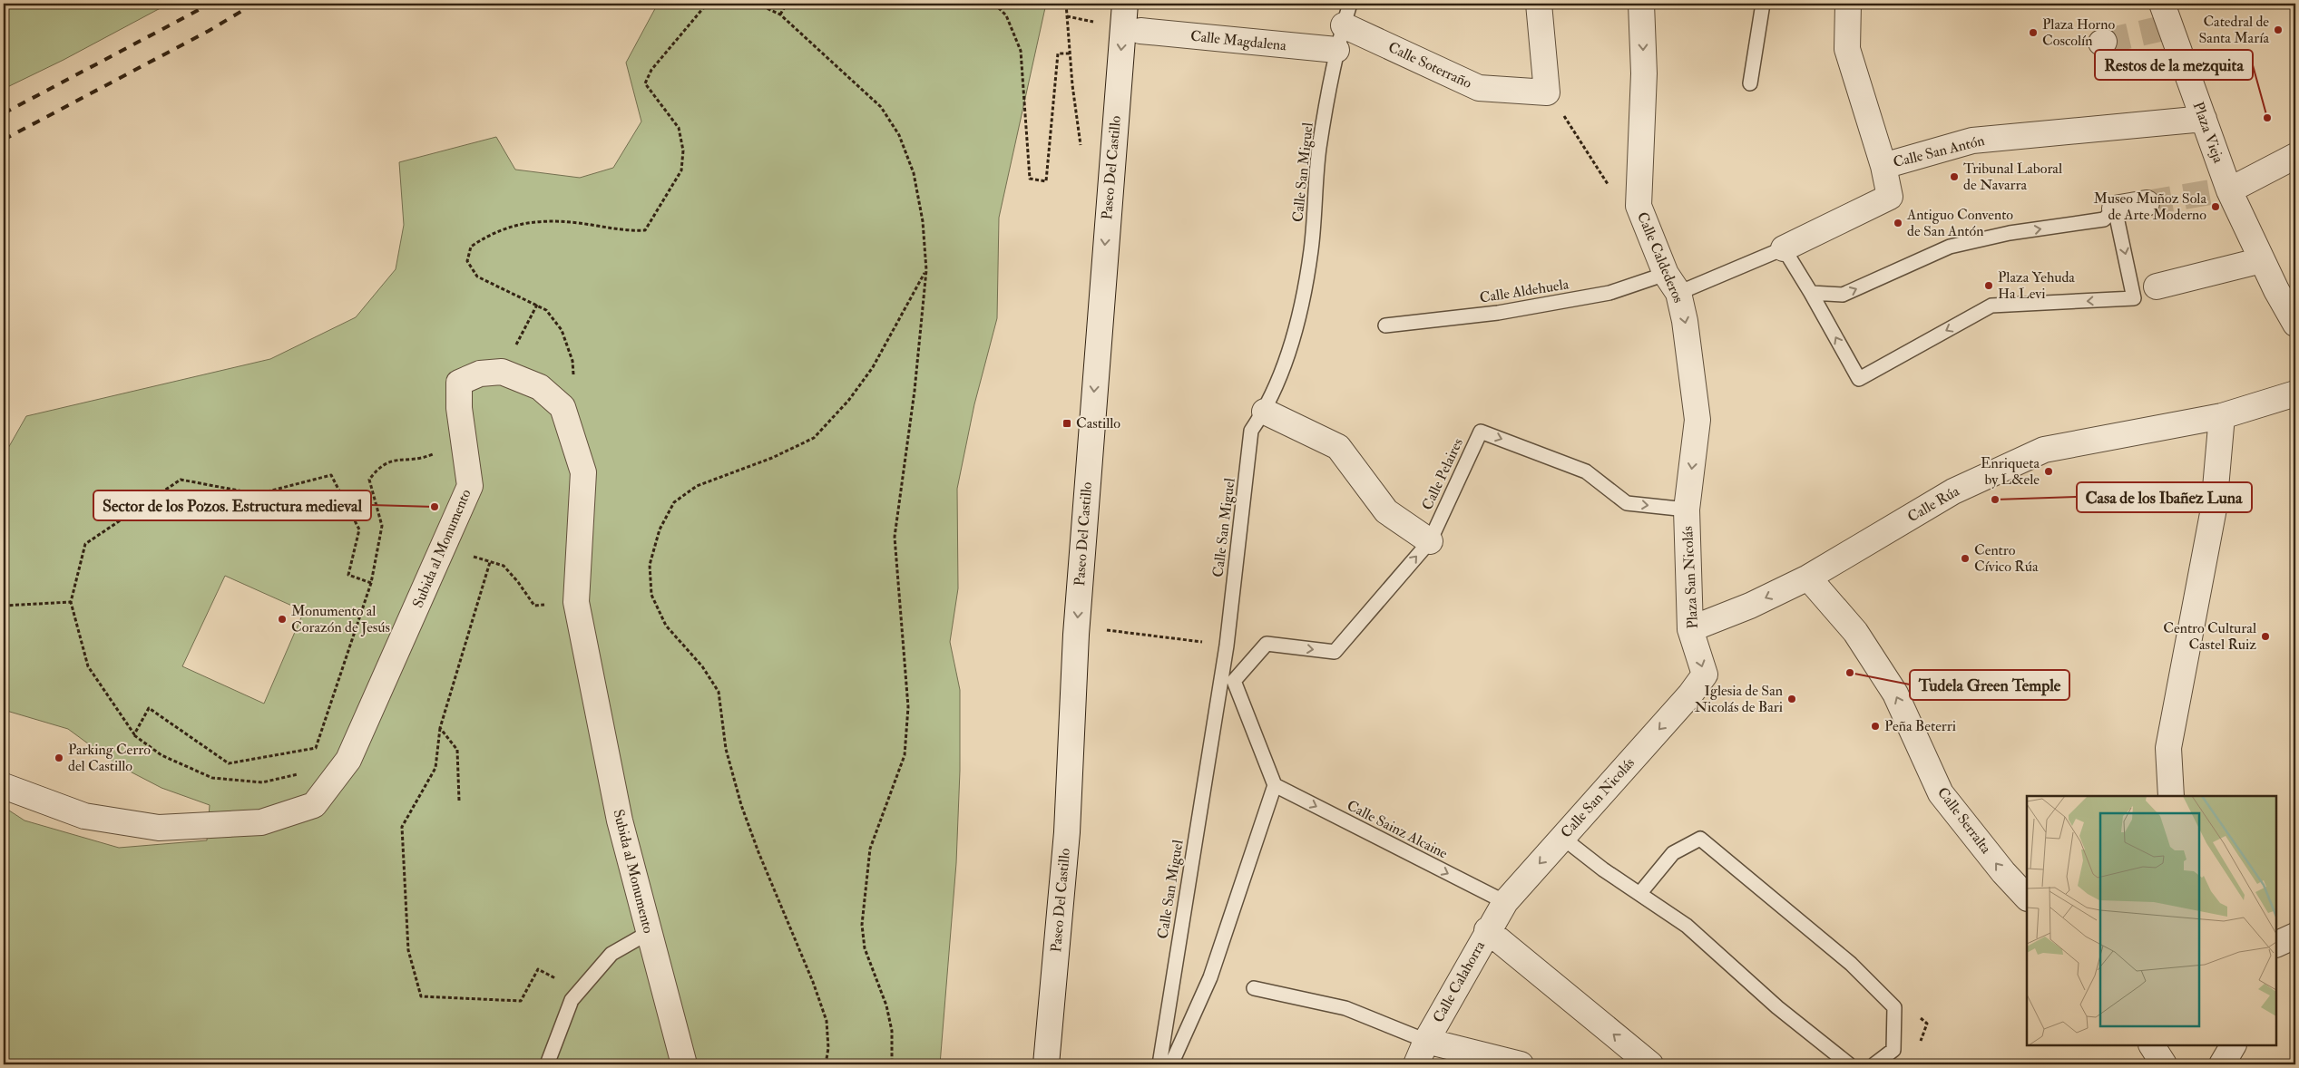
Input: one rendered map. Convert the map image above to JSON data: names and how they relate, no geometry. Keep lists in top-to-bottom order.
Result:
{
  "streets": {
    "street": [
      "Calle Magdalena",
      "Calle Soterraño",
      "Plaza Vieja",
      "Calle San Antón",
      "Paseo Del Castillo",
      "Calle Caldederos",
      "Calle Rúa",
      "Subida al Monumento",
      "Plaza San Nicolás",
      "Calle San Nicolás",
      "Calle Serralta",
      "Calle Calahorra"
    ],
    "lane": [
      "Calle San Miguel",
      "Calle Aldehuela",
      "Calle Pelaires",
      "Calle Sainz Alcaine"
    ]
  },
  "crossings": [
    ["Calle Magdalena", "Calle San Miguel"],
    ["Calle Soterraño", "Calle San Miguel"],
    ["Plaza Vieja", "Calle San Antón"],
    ["Calle San Antón", "Calle Caldederos"],
    ["Calle San Antón", "Calle Aldehuela"],
    ["Calle Caldederos", "Calle Aldehuela"],
    ["Calle Caldederos", "Calle Pelaires"],
    ["Calle Caldederos", "Plaza San Nicolás"],
    ["Calle Pelaires", "Plaza San Nicolás"],
    ["Calle Pelaires", "Calle Sainz Alcaine"],
    ["Calle Rúa", "Plaza San Nicolás"],
    ["Calle Rúa", "Calle Serralta"],
    ["Plaza San Nicolás", "Calle San Nicolás"],
    ["Calle San Nicolás", "Calle Sainz Alcaine"],
    ["Calle San Nicolás", "Calle Calahorra"],
    ["Calle Sainz Alcaine", "Calle Calahorra"]
  ],
  "one_way": [
    "Paseo Del Castillo",
    "Calle Caldederos",
    "Calle San Nicolás",
    "Calle Serralta",
    "Calle Sainz Alcaine"
  ],
  "places": {
    "other": [
      "Catedral de Santa María",
      "Plaza Horno Coscolín",
      "Restos de la mezquita",
      "Tribunal Laboral de Navarra",
      "Museo Muñoz Sola de Arte Moderno",
      "Antiguo Convento de San Antón",
      "Plaza Yehuda Ha Levi",
      "Enriqueta by L&ele",
      "Casa de los Ibañez Luna",
      "Sector de los Pozos. Estructura medieval",
      "Centro Cívico Rúa",
      "Monumento al Corazón de Jesús",
      "Centro Cultural Castel Ruiz",
      "Tudela Green Temple",
      "Iglesia de San Nicolás de Bari",
      "Peña Beterri",
      "Parking Cerro del Castillo"
    ],
    "transit": ["Castillo"]
  }
}
